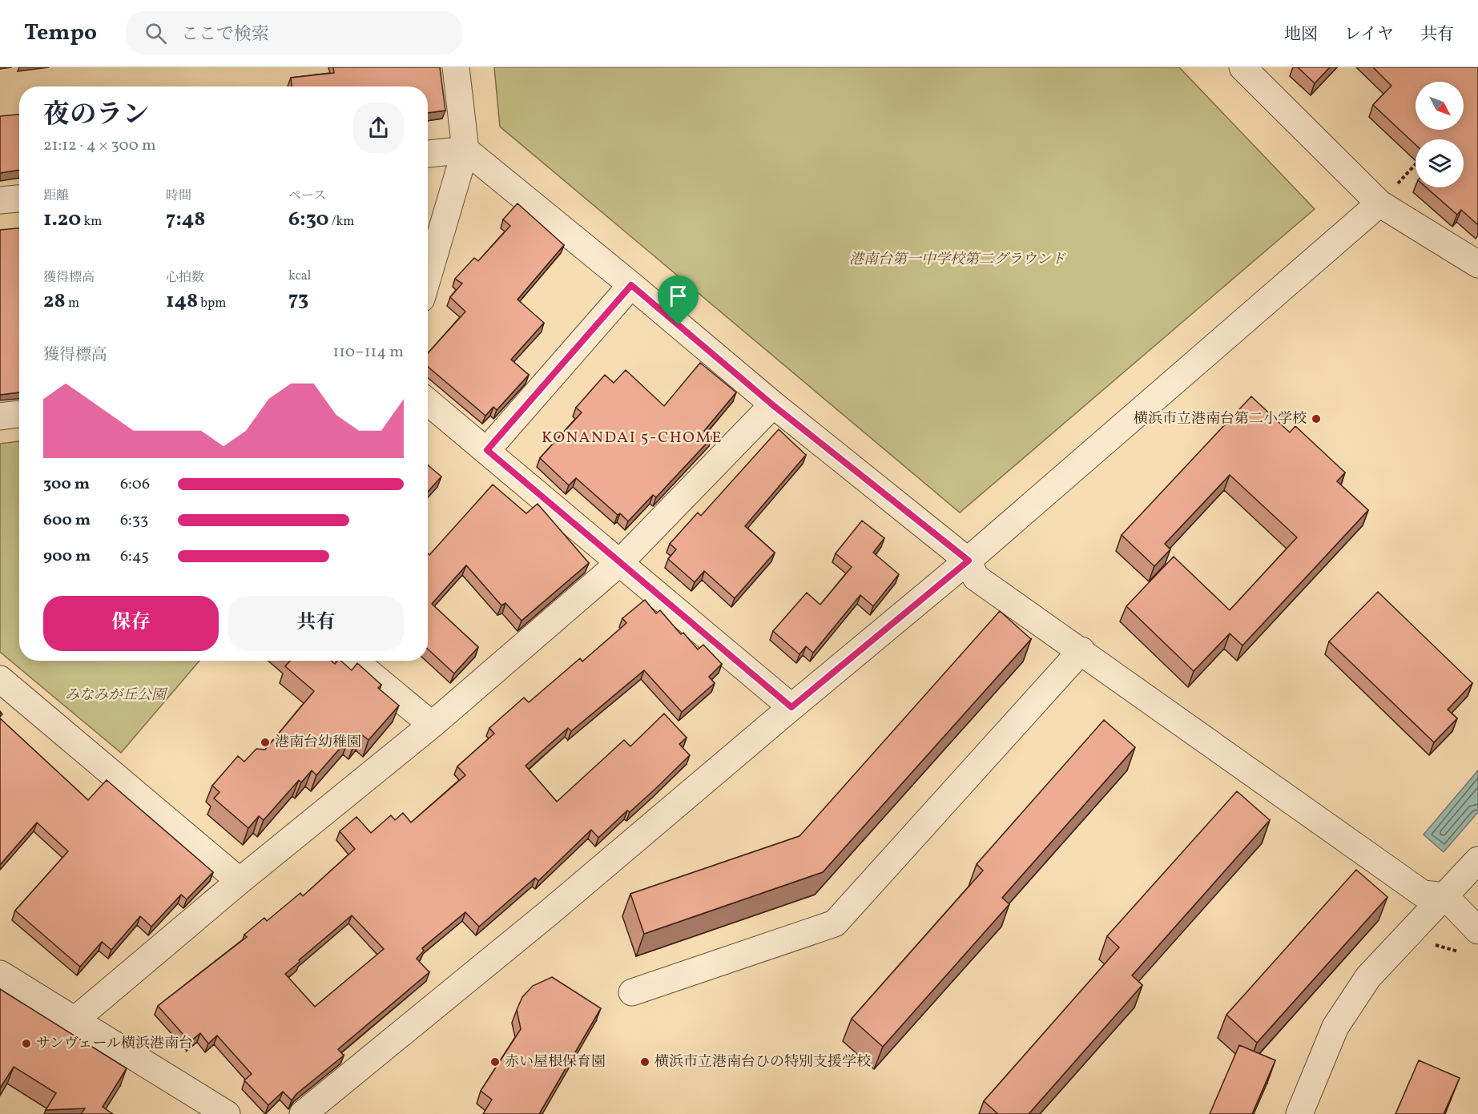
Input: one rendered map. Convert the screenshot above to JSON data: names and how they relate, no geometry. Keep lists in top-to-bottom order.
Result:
{
  "districts": ["KONANDAI 5-CHOME"],
  "parks": ["港南台第一中学校第二グラウンド", "みなみが丘公園"],
  "places": [
    "横浜市立港南台第二小学校",
    "港南台幼稚園",
    "サンヴェール横浜港南台",
    "赤い屋根保育園",
    "横浜市立港南台ひの特別支援学校"
  ],
  "north": "bottom right",
  "page": {
    "header": "Tempo",
    "search": "ここで検索",
    "nav": ["地図", "レイヤ", "共有"],
    "heading": ["夜のラン", "21:12 · 4 × 300 m"],
    "stats": [
      ["距離", "1.20 km"],
      ["時間", "7:48"],
      ["ペース", "6:30 /km"],
      ["獲得標高", "28 m"],
      ["心拍数", "148 bpm"],
      ["kcal", "73"]
    ],
    "chart": ["獲得標高", "110–114 m"],
    "list": [
      {
        "name": "300 m",
        "note": "6:06"
      },
      {
        "name": "600 m",
        "note": "6:33"
      },
      {
        "name": "900 m",
        "note": "6:45"
      }
    ],
    "buttons": ["保存", "共有"]
  }
}
